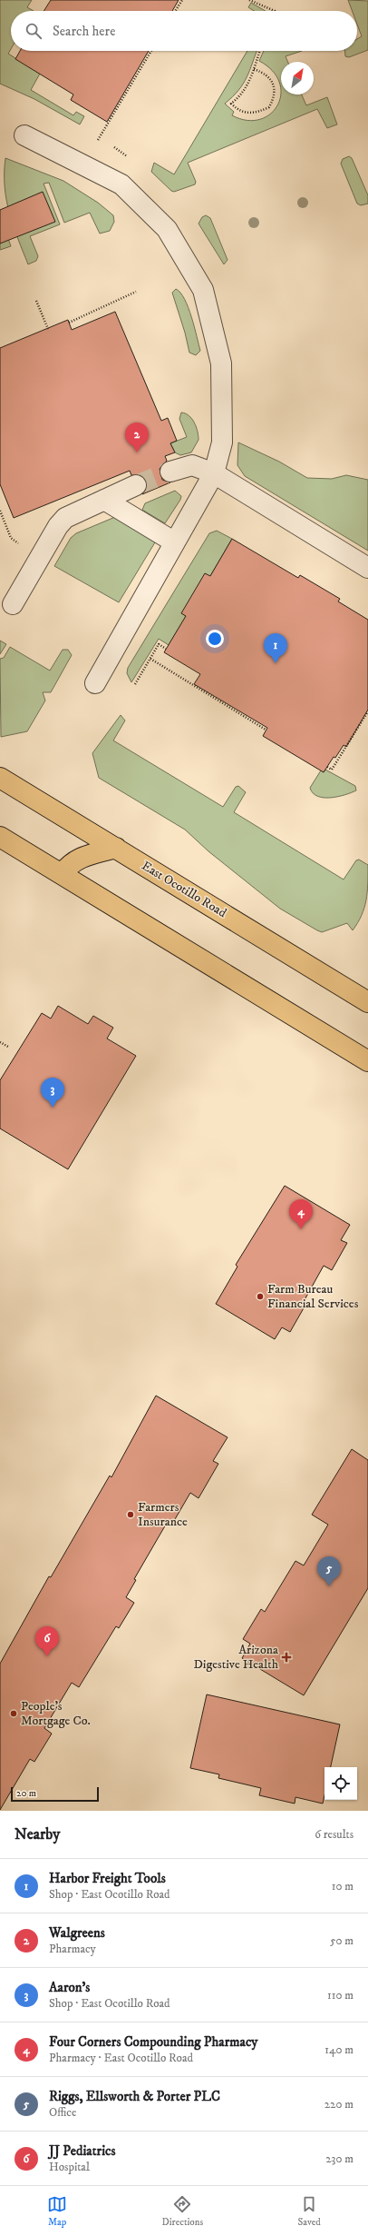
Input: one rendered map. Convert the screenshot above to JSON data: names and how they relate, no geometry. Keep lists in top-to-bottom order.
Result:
{
  "streets": {
    "main road": ["East Ocotillo Road"]
  },
  "places": {
    "other": ["Farm Bureau Financial Services", "Farmers Insurance", "People's Mortgage Co."],
    "health": ["Arizona Digestive Health"]
  },
  "scale_bar": "20 m",
  "north": "top right",
  "page": {
    "search": "Search here",
    "pins": [
      "2",
      "1",
      "3",
      "4",
      "5",
      "6"
    ],
    "scale": "20 m",
    "heading": ["Nearby", "6 results"],
    "list": [
      {
        "mark": "1",
        "name": "Harbor Freight Tools",
        "note": "Shop · East Ocotillo Road",
        "value": "10 m"
      },
      {
        "mark": "2",
        "name": "Walgreens",
        "note": "Pharmacy",
        "value": "50 m"
      },
      {
        "mark": "3",
        "name": "Aaron's",
        "note": "Shop · East Ocotillo Road",
        "value": "110 m"
      },
      {
        "mark": "4",
        "name": "Four Corners Compounding Pharmacy",
        "note": "Pharmacy · East Ocotillo Road",
        "value": "140 m"
      },
      {
        "mark": "5",
        "name": "Riggs, Ellsworth & Porter PLC",
        "note": "Office",
        "value": "220 m"
      },
      {
        "mark": "6",
        "name": "JJ Pediatrics",
        "note": "Hospital",
        "value": "230 m"
      }
    ],
    "nav": ["Map", "Directions", "Saved"]
  }
}
